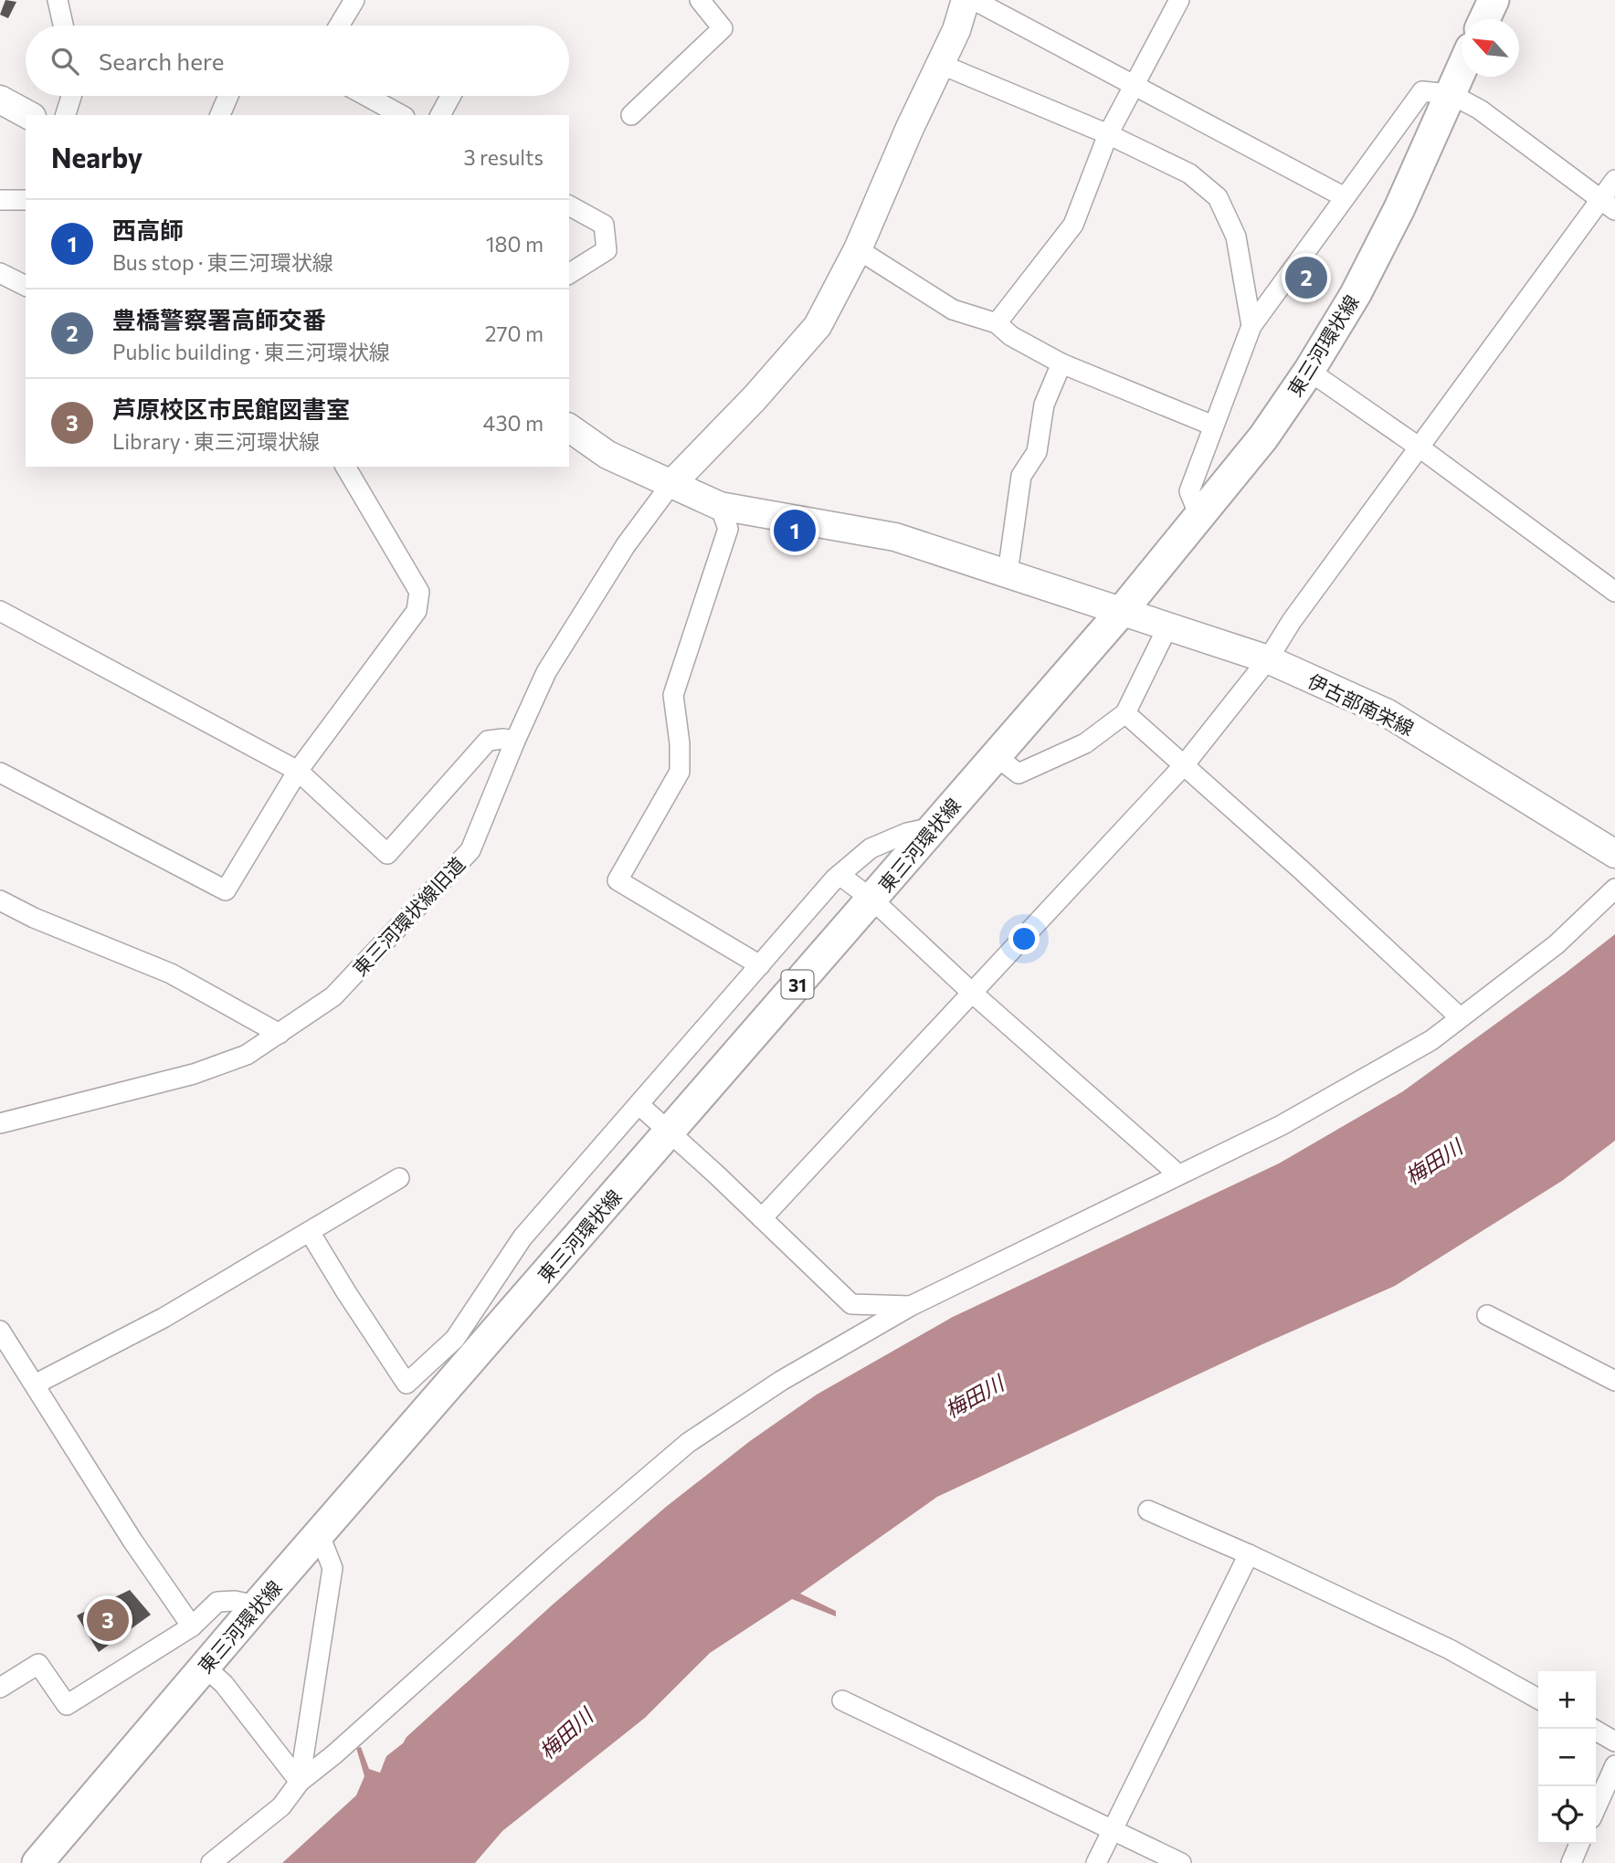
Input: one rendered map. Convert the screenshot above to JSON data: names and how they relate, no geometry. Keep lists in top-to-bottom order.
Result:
{
  "streets": {
    "main road": ["東三河環状線", "伊古部南栄線", "31"],
    "street": ["東三河環状線旧道"]
  },
  "crossings": [
    ["東三河環状線", "伊古部南栄線"]
  ],
  "water": ["梅田川"],
  "north": "top left",
  "page": {
    "search": "Search here",
    "heading": ["Nearby", "3 results"],
    "list": [
      {
        "mark": "1",
        "name": "西高師",
        "note": "Bus stop · 東三河環状線",
        "value": "180 m"
      },
      {
        "mark": "2",
        "name": "豊橋警察署高師交番",
        "note": "Public building · 東三河環状線",
        "value": "270 m"
      },
      {
        "mark": "3",
        "name": "芦原校区市民館図書室",
        "note": "Library · 東三河環状線",
        "value": "430 m"
      }
    ],
    "pins": ["2", "1", "3"],
    "map_buttons": ["+", "−"]
  }
}
